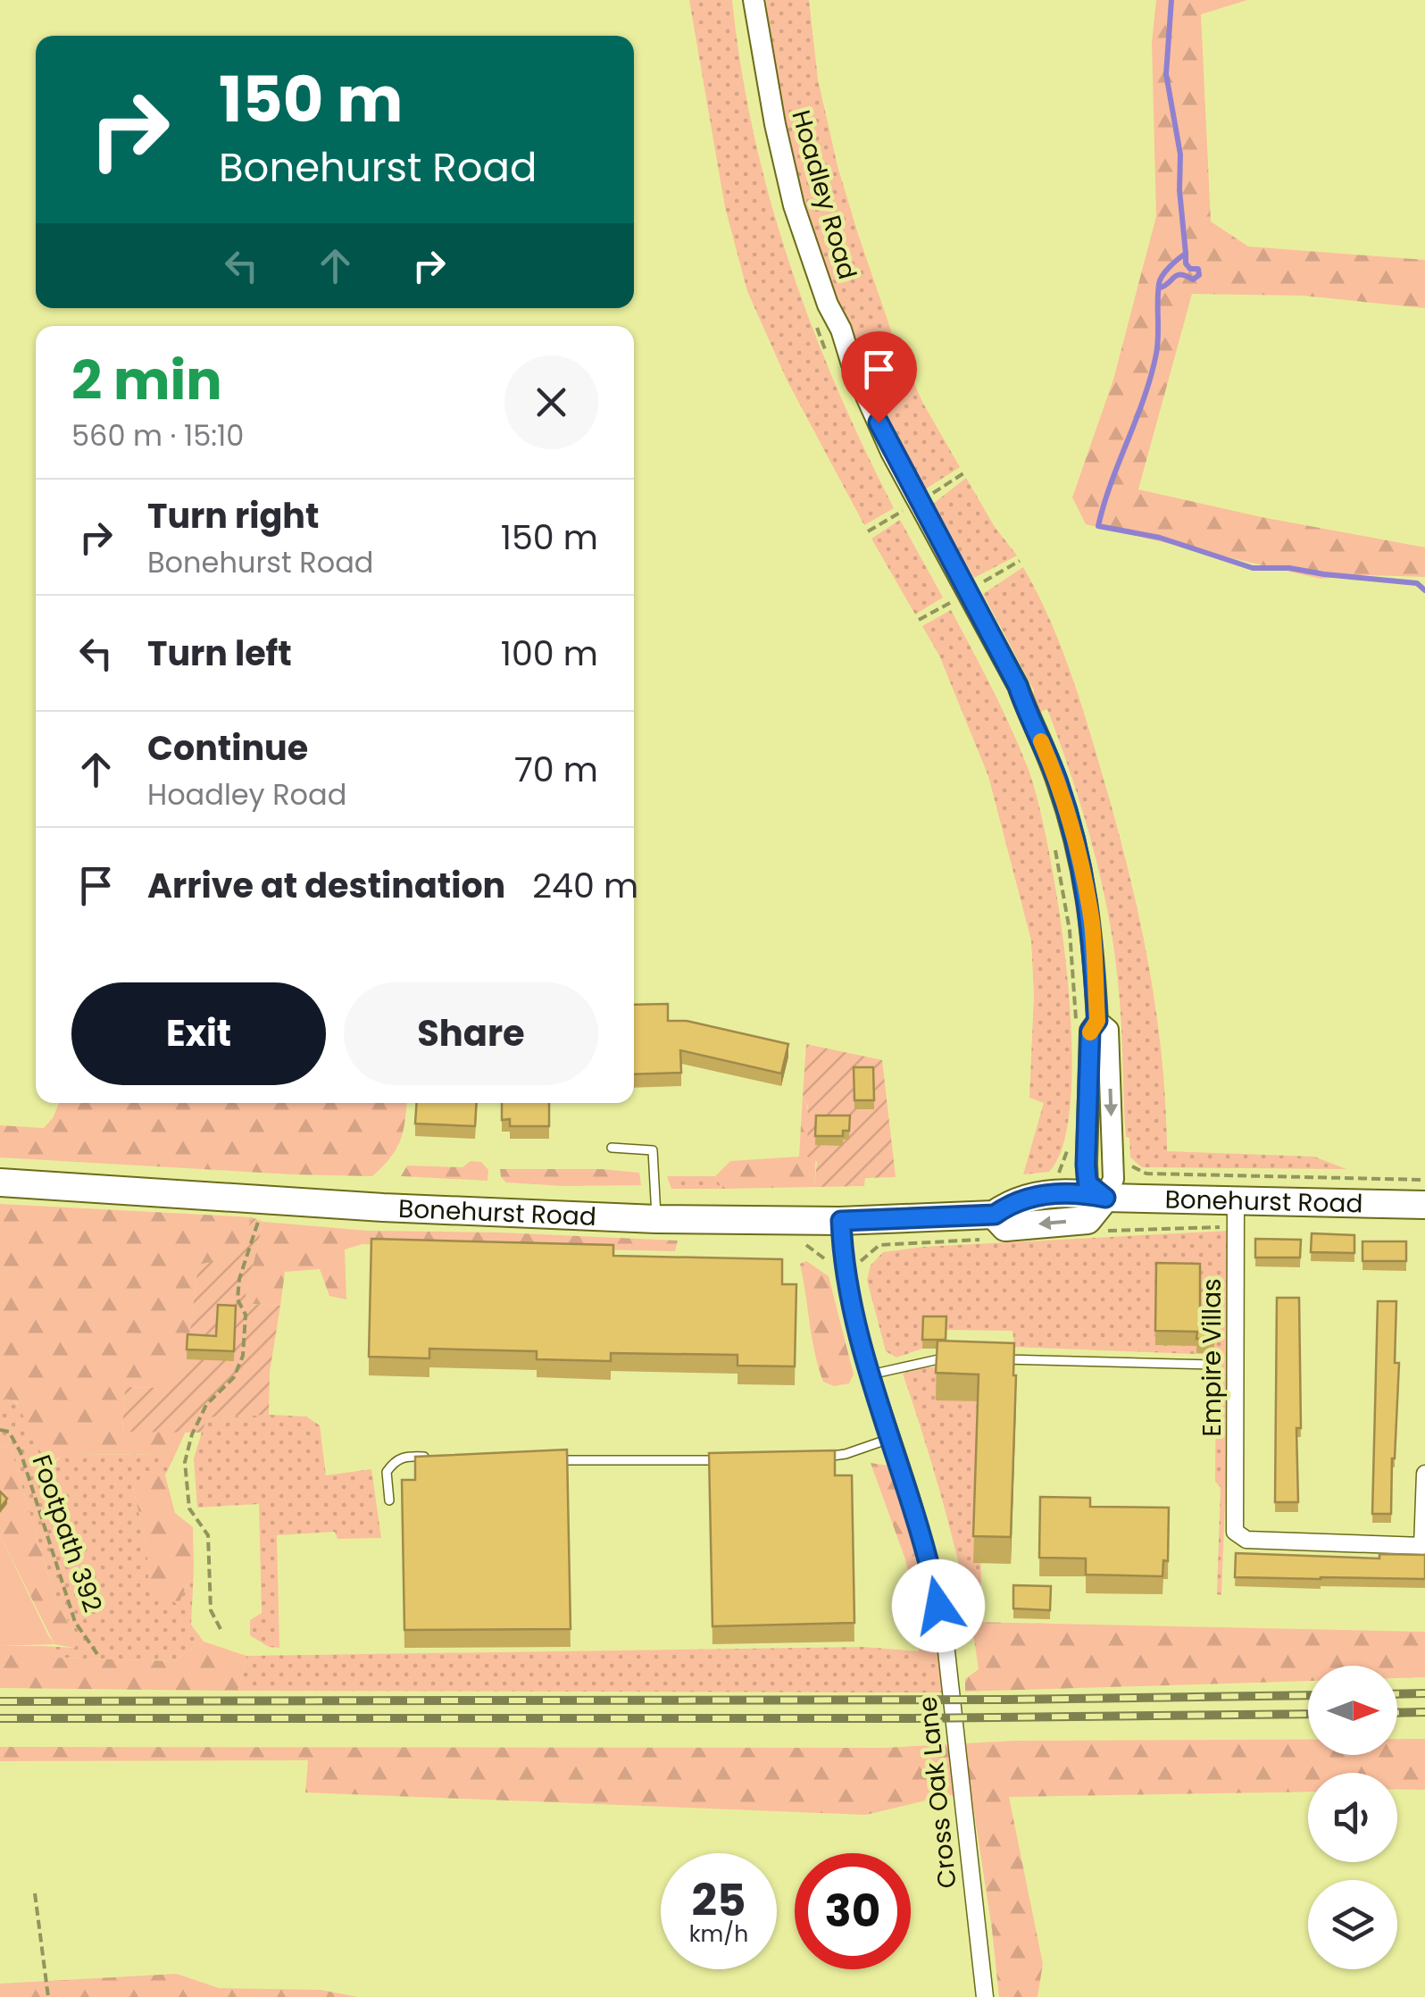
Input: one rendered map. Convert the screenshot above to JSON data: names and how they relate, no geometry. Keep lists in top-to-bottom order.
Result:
{
  "streets": {
    "main road": ["Bonehurst Road"],
    "street": ["Hoadley Road", "Empire Villas", "Cross Oak Lane"],
    "path": ["Footpath 392"]
  },
  "crossings": [
    ["Hoadley Road", "Bonehurst Road"],
    ["Bonehurst Road", "Empire Villas"],
    ["Bonehurst Road", "Cross Oak Lane"]
  ],
  "north": "right",
  "page": {
    "turn": ["150 m", "Bonehurst Road"],
    "heading": ["2 min", "560 m · 15:10"],
    "list": [
      {
        "name": "Turn right",
        "note": "Bonehurst Road",
        "value": "150 m"
      },
      {
        "name": "Turn left",
        "value": "100 m"
      },
      {
        "name": "Continue",
        "note": "Hoadley Road",
        "value": "70 m"
      },
      {
        "name": "Arrive at destination",
        "value": "240 m"
      }
    ],
    "buttons": ["Exit", "Share"],
    "speed": "25 km/h",
    "limit": "30"
  }
}
